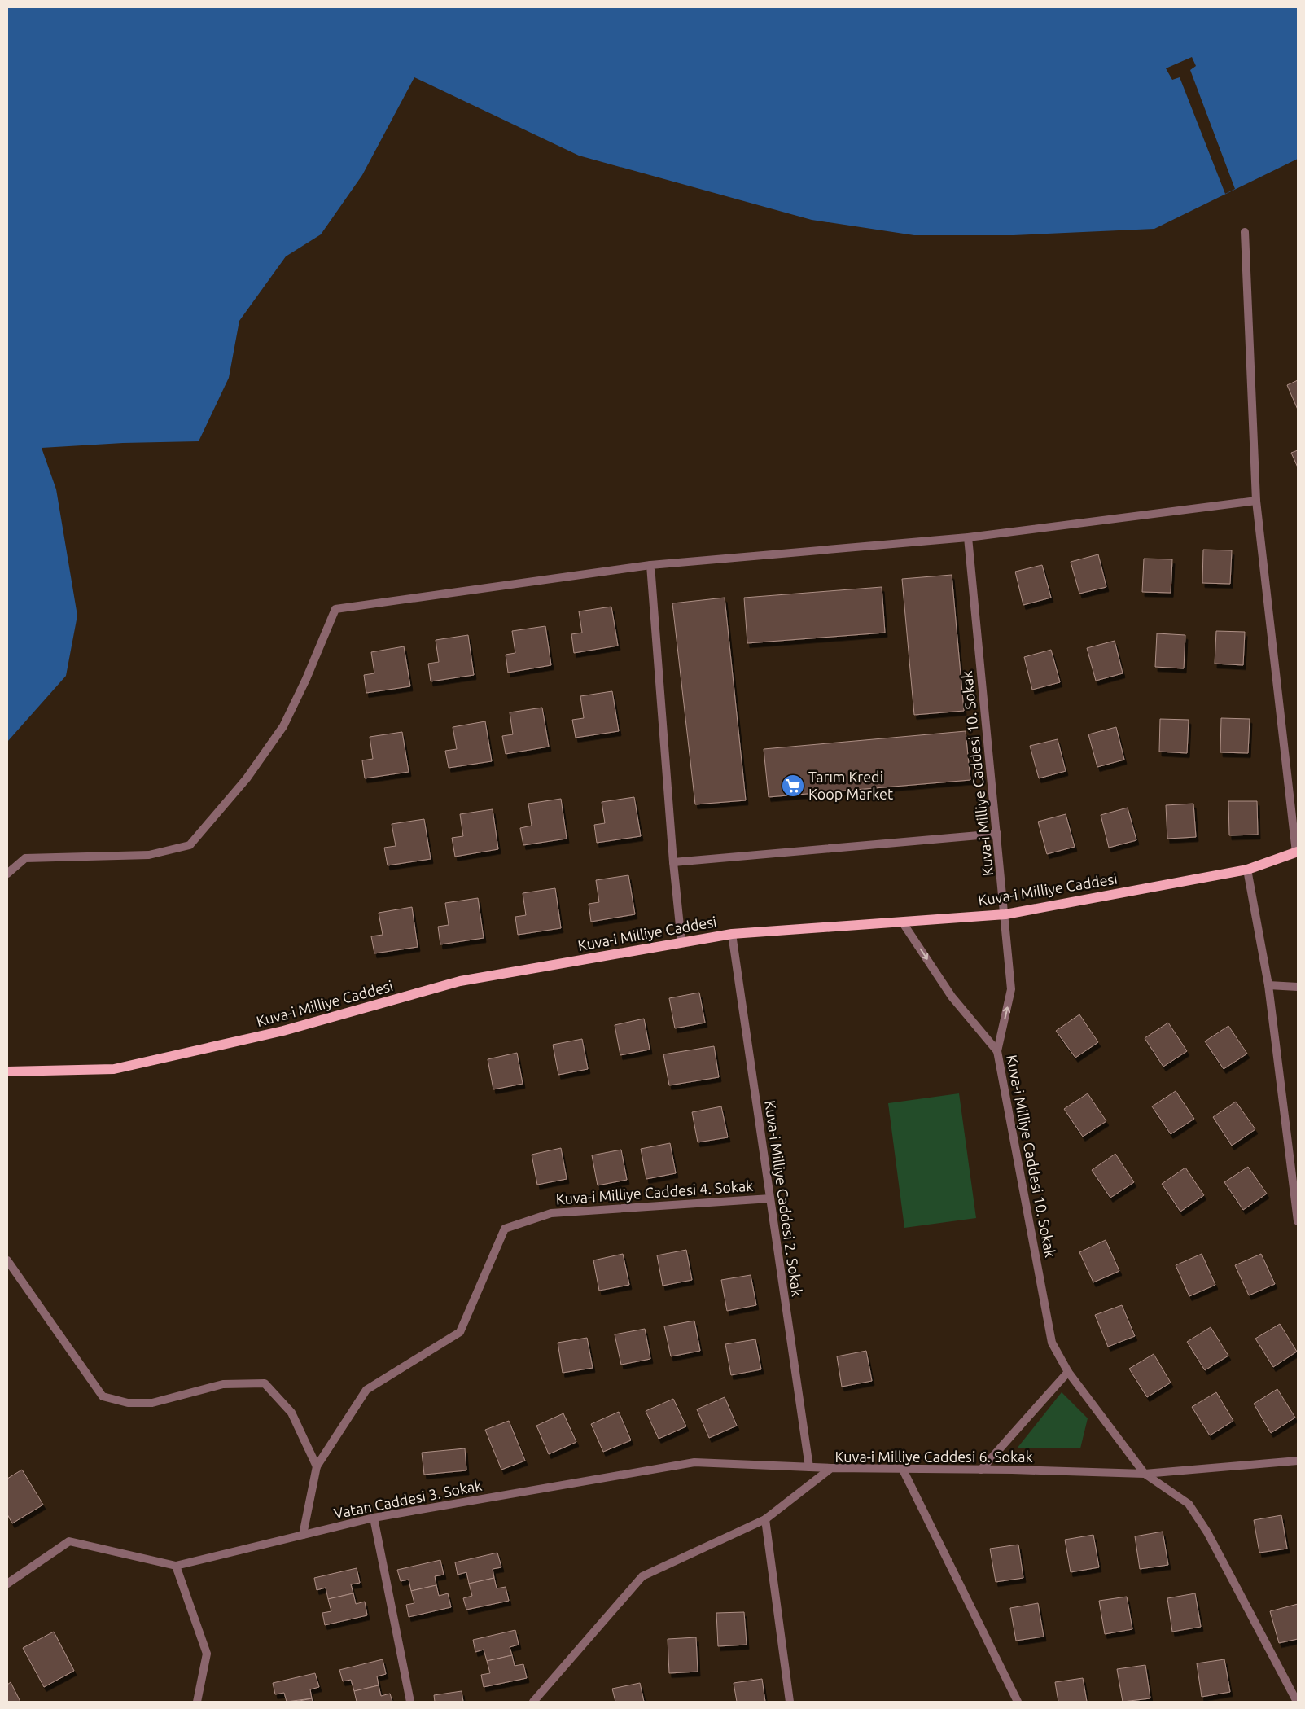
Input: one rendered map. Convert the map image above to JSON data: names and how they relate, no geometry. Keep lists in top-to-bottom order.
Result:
{
  "streets": {
    "main road": ["Kuva-i Milliye Caddesi"],
    "street": [
      "Kuva-i Milliye Caddesi 10. Sokak",
      "Kuva-i Milliye Caddesi 4. Sokak",
      "Kuva-i Milliye Caddesi 2. Sokak",
      "Kuva-i Milliye Caddesi 6. Sokak",
      "Vatan Caddesi 3. Sokak"
    ]
  },
  "crossings": [
    ["Kuva-i Milliye Caddesi 10. Sokak", "Kuva-i Milliye Caddesi"],
    ["Kuva-i Milliye Caddesi 10. Sokak", "Kuva-i Milliye Caddesi 6. Sokak"],
    ["Kuva-i Milliye Caddesi", "Kuva-i Milliye Caddesi 2. Sokak"],
    ["Kuva-i Milliye Caddesi 4. Sokak", "Kuva-i Milliye Caddesi 2. Sokak"],
    ["Kuva-i Milliye Caddesi 2. Sokak", "Vatan Caddesi 3. Sokak"],
    ["Kuva-i Milliye Caddesi 6. Sokak", "Vatan Caddesi 3. Sokak"]
  ],
  "places": {
    "supermarket": ["Tarım Kredi Koop Market"]
  }
}
